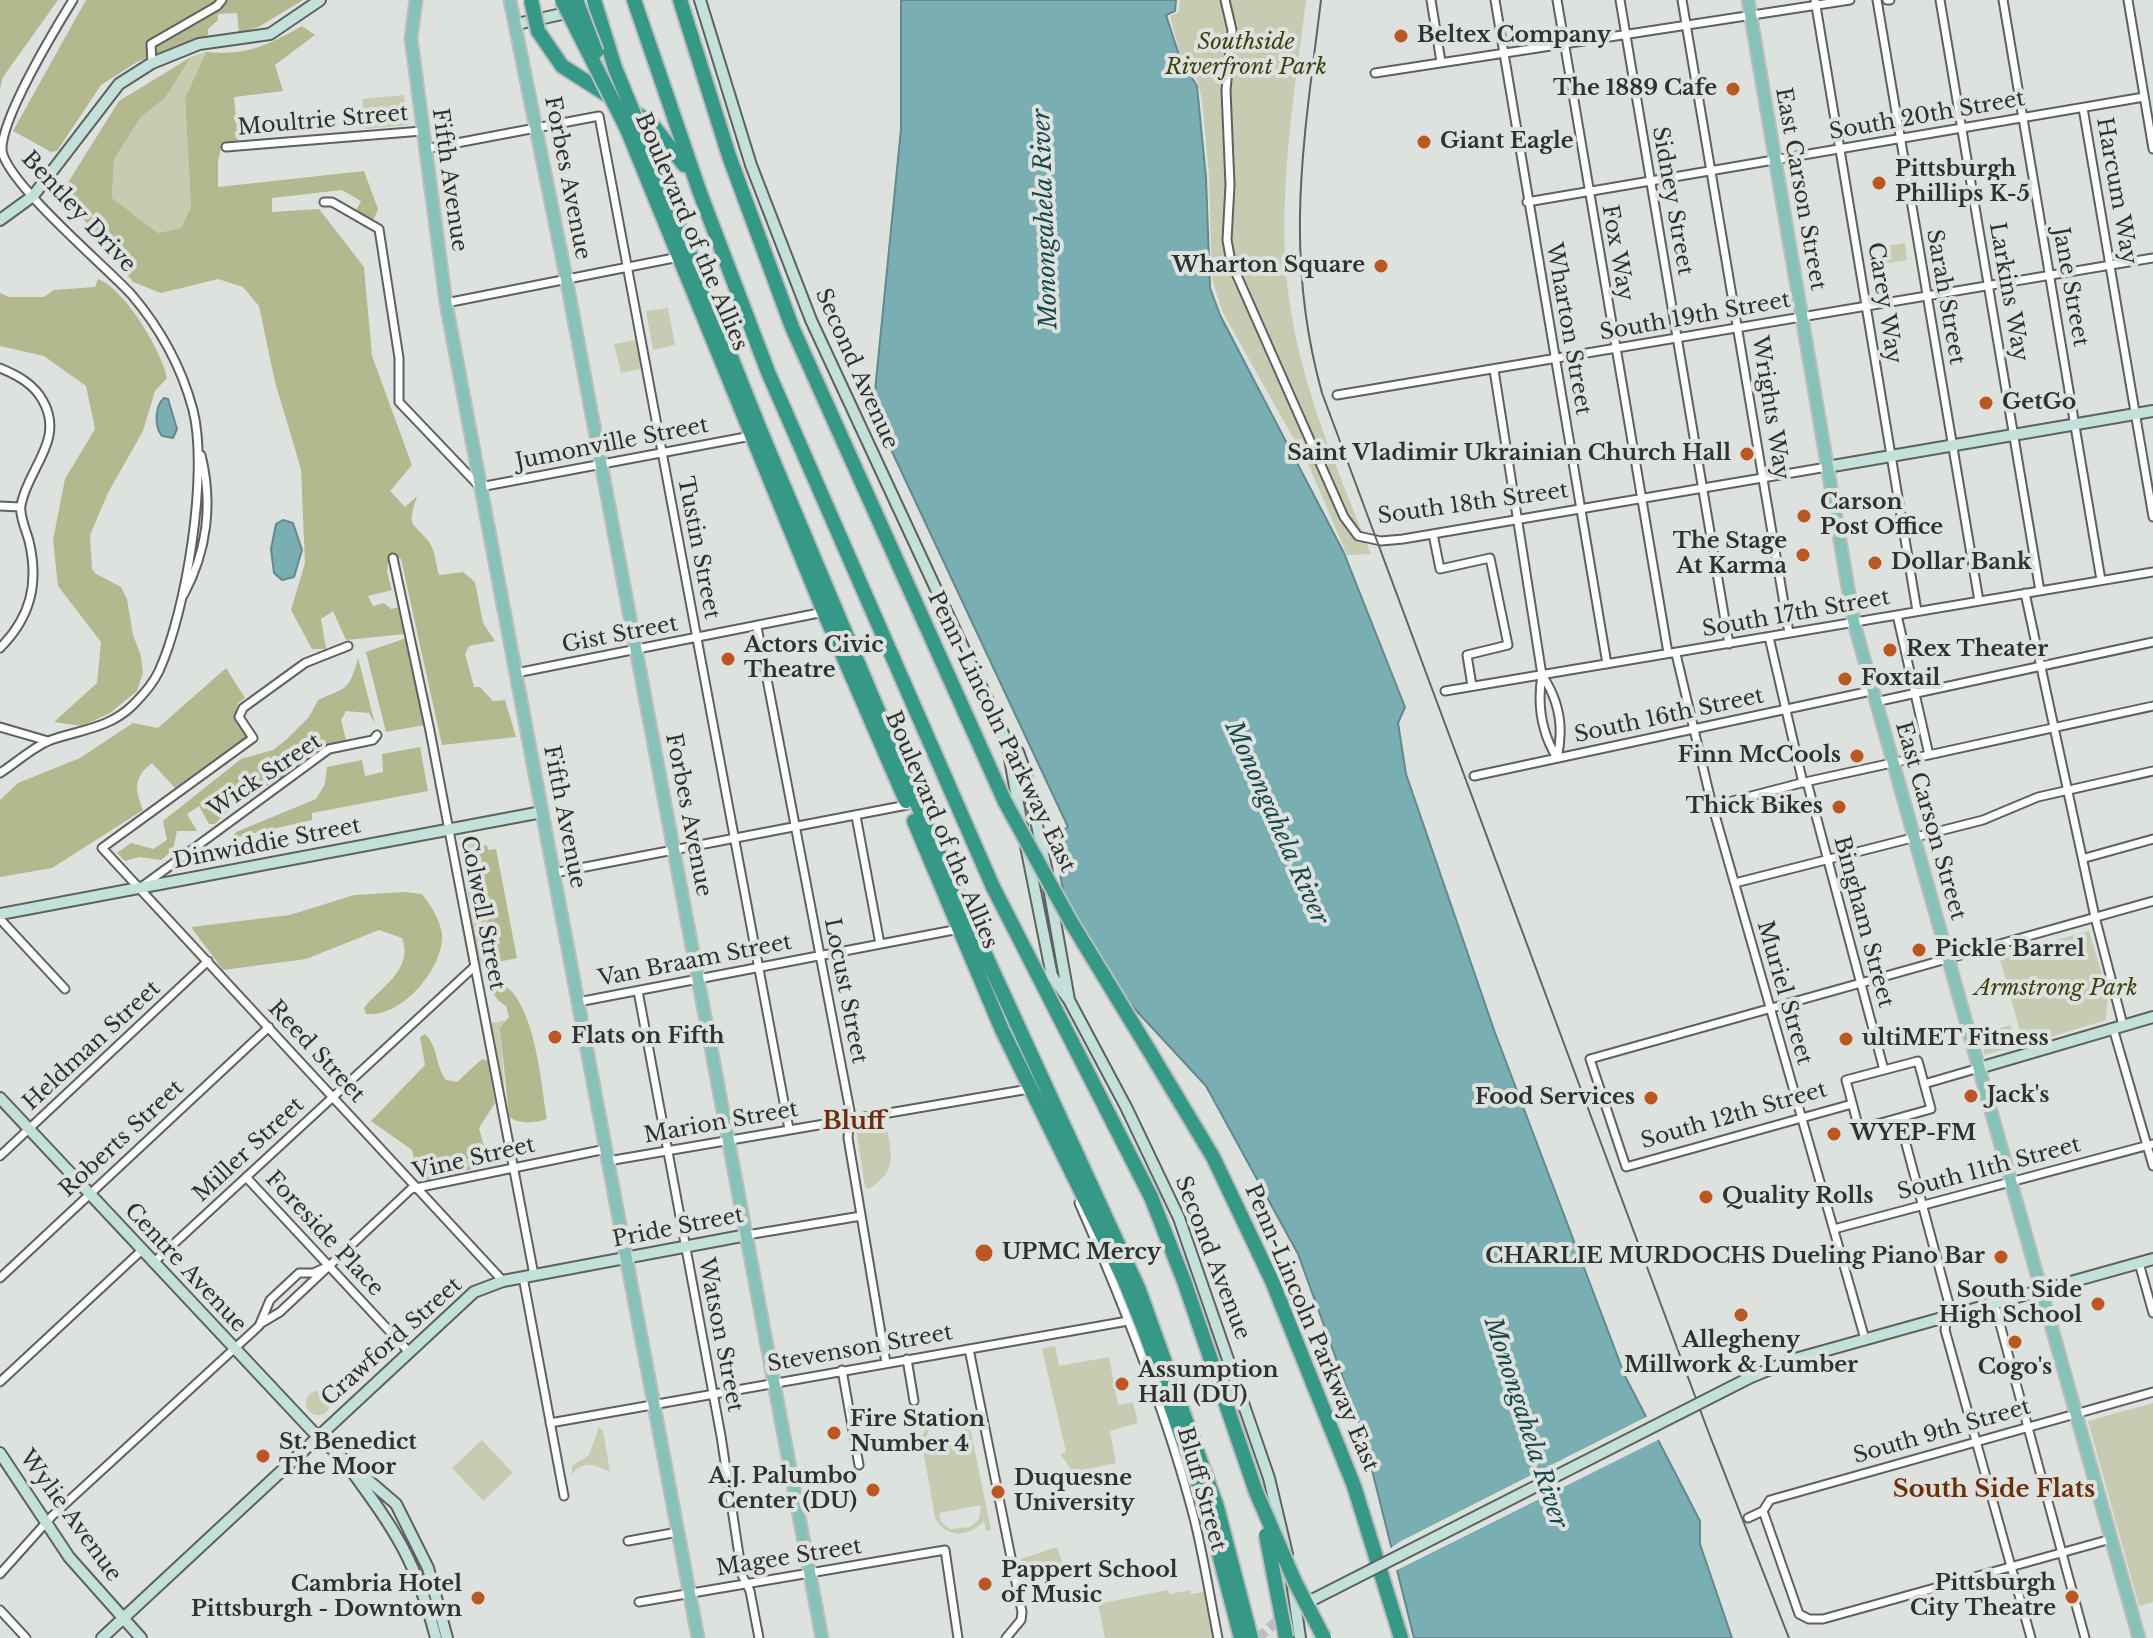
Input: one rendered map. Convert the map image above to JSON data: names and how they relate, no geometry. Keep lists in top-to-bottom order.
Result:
{
  "streets": {
    "highway": ["Boulevard of the Allies", "Penn-Lincoln Parkway East"],
    "main road": [
      "Forbes Avenue",
      "Fifth Avenue",
      "East Carson Street",
      "Second Avenue",
      "South 18th Street",
      "Dinwiddie Street",
      "Pride Street",
      "Centre Avenue",
      "Crawford Street",
      "Wylie Avenue"
    ],
    "street": [
      "South 20th Street",
      "Moultrie Street",
      "Harcum Way",
      "Sidney Street",
      "Bentley Drive",
      "Fox Way",
      "Jane Street",
      "Larkins Way",
      "Sarah Street",
      "Carey Way",
      "South 19th Street",
      "Wharton Street",
      "Wrights Way",
      "Jumonville Street",
      "Tustin Street",
      "South 17th Street",
      "Gist Street",
      "South 16th Street",
      "Wick Street",
      "Colwell Street",
      "Bingham Street",
      "Van Braam Street",
      "Locust Street",
      "Muriel Street",
      "Heldman Street",
      "Reed Street",
      "South 12th Street",
      "Marion Street",
      "Roberts Street",
      "Miller Street",
      "Vine Street",
      "South 11th Street",
      "Foreside Place",
      "Watson Street",
      "Stevenson Street",
      "South 9th Street",
      "Bluff Street",
      "Magee Street"
    ]
  },
  "crossings": [
    ["South 20th Street", "East Carson Street"],
    ["South 20th Street", "Harcum Way"],
    ["South 20th Street", "Sidney Street"],
    ["South 20th Street", "Fox Way"],
    ["South 20th Street", "Jane Street"],
    ["South 20th Street", "Larkins Way"],
    ["South 20th Street", "Sarah Street"],
    ["South 20th Street", "Carey Way"],
    ["South 20th Street", "Wharton Street"],
    ["South 20th Street", "Wrights Way"],
    ["Moultrie Street", "Forbes Avenue"],
    ["Moultrie Street", "Fifth Avenue"],
    ["Moultrie Street", "Tustin Street"],
    ["Forbes Avenue", "Jumonville Street"],
    ["Forbes Avenue", "Gist Street"],
    ["Forbes Avenue", "Van Braam Street"],
    ["Forbes Avenue", "Marion Street"],
    ["Forbes Avenue", "Pride Street"],
    ["Forbes Avenue", "Stevenson Street"],
    ["Forbes Avenue", "Magee Street"],
    ["Fifth Avenue", "Jumonville Street"],
    ["Fifth Avenue", "Gist Street"],
    ["Fifth Avenue", "Dinwiddie Street"],
    ["Fifth Avenue", "Van Braam Street"],
    ["Fifth Avenue", "Marion Street"],
    ["Fifth Avenue", "Vine Street"],
    ["Fifth Avenue", "Pride Street"],
    ["Fifth Avenue", "Stevenson Street"],
    ["Fifth Avenue", "Magee Street"],
    ["East Carson Street", "South 19th Street"],
    ["East Carson Street", "South 18th Street"],
    ["East Carson Street", "South 17th Street"],
    ["East Carson Street", "South 16th Street"],
    ["East Carson Street", "South 11th Street"],
    ["East Carson Street", "South 9th Street"],
    ["Harcum Way", "South 19th Street"],
    ["Harcum Way", "South 18th Street"],
    ["Sidney Street", "South 19th Street"],
    ["Sidney Street", "South 18th Street"],
    ["Sidney Street", "South 17th Street"],
    ["Boulevard of the Allies", "Jumonville Street"],
    ["Boulevard of the Allies", "Gist Street"],
    ["Boulevard of the Allies", "Van Braam Street"],
    ["Boulevard of the Allies", "Marion Street"],
    ["Boulevard of the Allies", "Bluff Street"],
    ["Fox Way", "South 19th Street"],
    ["Fox Way", "South 18th Street"],
    ["Fox Way", "South 17th Street"],
    ["Fox Way", "Muriel Street"],
    ["Jane Street", "South 19th Street"],
    ["Jane Street", "South 18th Street"],
    ["Jane Street", "South 17th Street"],
    ["Larkins Way", "South 19th Street"],
    ["Larkins Way", "South 18th Street"],
    ["Larkins Way", "South 17th Street"],
    ["Sarah Street", "South 19th Street"],
    ["Sarah Street", "South 18th Street"],
    ["Sarah Street", "South 17th Street"],
    ["Carey Way", "South 19th Street"],
    ["Carey Way", "South 18th Street"],
    ["Carey Way", "South 17th Street"],
    ["South 19th Street", "Wharton Street"],
    ["South 19th Street", "Wrights Way"],
    ["Wharton Street", "South 18th Street"],
    ["Wharton Street", "South 17th Street"],
    ["Wrights Way", "South 18th Street"],
    ["Wrights Way", "South 17th Street"],
    ["Jumonville Street", "Tustin Street"],
    ["Tustin Street", "Gist Street"],
    ["Tustin Street", "Van Braam Street"],
    ["Tustin Street", "Marion Street"],
    ["South 17th Street", "Bingham Street"],
    ["South 17th Street", "Muriel Street"],
    ["Gist Street", "Locust Street"],
    ["South 16th Street", "Bingham Street"],
    ["South 16th Street", "Muriel Street"],
    ["Wick Street", "Dinwiddie Street"],
    ["Wick Street", "Reed Street"],
    ["Dinwiddie Street", "Colwell Street"],
    ["Dinwiddie Street", "Reed Street"],
    ["Colwell Street", "Miller Street"],
    ["Colwell Street", "Vine Street"],
    ["Colwell Street", "Pride Street"],
    ["Colwell Street", "Stevenson Street"],
    ["Van Braam Street", "Locust Street"],
    ["Van Braam Street", "Watson Street"],
    ["Locust Street", "Marion Street"],
    ["Locust Street", "Pride Street"],
    ["Locust Street", "Stevenson Street"],
    ["Muriel Street", "South 12th Street"],
    ["Muriel Street", "South 11th Street"],
    ["Heldman Street", "Reed Street"],
    ["Heldman Street", "Centre Avenue"],
    ["Reed Street", "Roberts Street"],
    ["Reed Street", "Miller Street"],
    ["Reed Street", "Vine Street"],
    ["Reed Street", "Pride Street"],
    ["Reed Street", "Crawford Street"],
    ["Marion Street", "Vine Street"],
    ["Marion Street", "Watson Street"],
    ["Marion Street", "Bluff Street"],
    ["Roberts Street", "Centre Avenue"],
    ["Miller Street", "Foreside Place"],
    ["Miller Street", "Centre Avenue"],
    ["Vine Street", "Foreside Place"],
    ["Vine Street", "Centre Avenue"],
    ["Vine Street", "Wylie Avenue"],
    ["Pride Street", "Watson Street"],
    ["Pride Street", "Crawford Street"],
    ["Foreside Place", "Crawford Street"],
    ["Centre Avenue", "Crawford Street"],
    ["Watson Street", "Stevenson Street"],
    ["Watson Street", "Magee Street"],
    ["Crawford Street", "Wylie Avenue"],
    ["Stevenson Street", "Bluff Street"]
  ],
  "districts": ["Bluff", "South Side Flats"],
  "water": ["Monongahela River"],
  "parks": ["Southside Riverfront Park", "Armstrong Park"],
  "places": [
    "Beltex Company",
    "The 1889 Cafe",
    "Giant Eagle",
    "Pittsburgh Phillips K-5",
    "Wharton Square",
    "GetGo",
    "Saint Vladimir Ukrainian Church Hall",
    "Carson Post Office",
    "The Stage At Karma",
    "Dollar Bank",
    "Rex Theater",
    "Actors Civic Theatre",
    "Foxtail",
    "Finn McCools",
    "Thick Bikes",
    "Pickle Barrel",
    "Flats on Fifth",
    "ultiMET Fitness",
    "Jack's",
    "Food Services",
    "WYEP-FM",
    "Quality Rolls",
    "UPMC Mercy",
    "CHARLIE MURDOCHS Dueling Piano Bar",
    "South Side High School",
    "Allegheny Millwork & Lumber",
    "Cogo's",
    "Assumption Hall (DU)",
    "Fire Station Number 4",
    "St. Benedict The Moor",
    "A.J. Palumbo Center (DU)",
    "Duquesne University",
    "Pappert School of Music",
    "Pittsburgh City Theatre",
    "Cambria Hotel Pittsburgh - Downtown"
  ]
}
